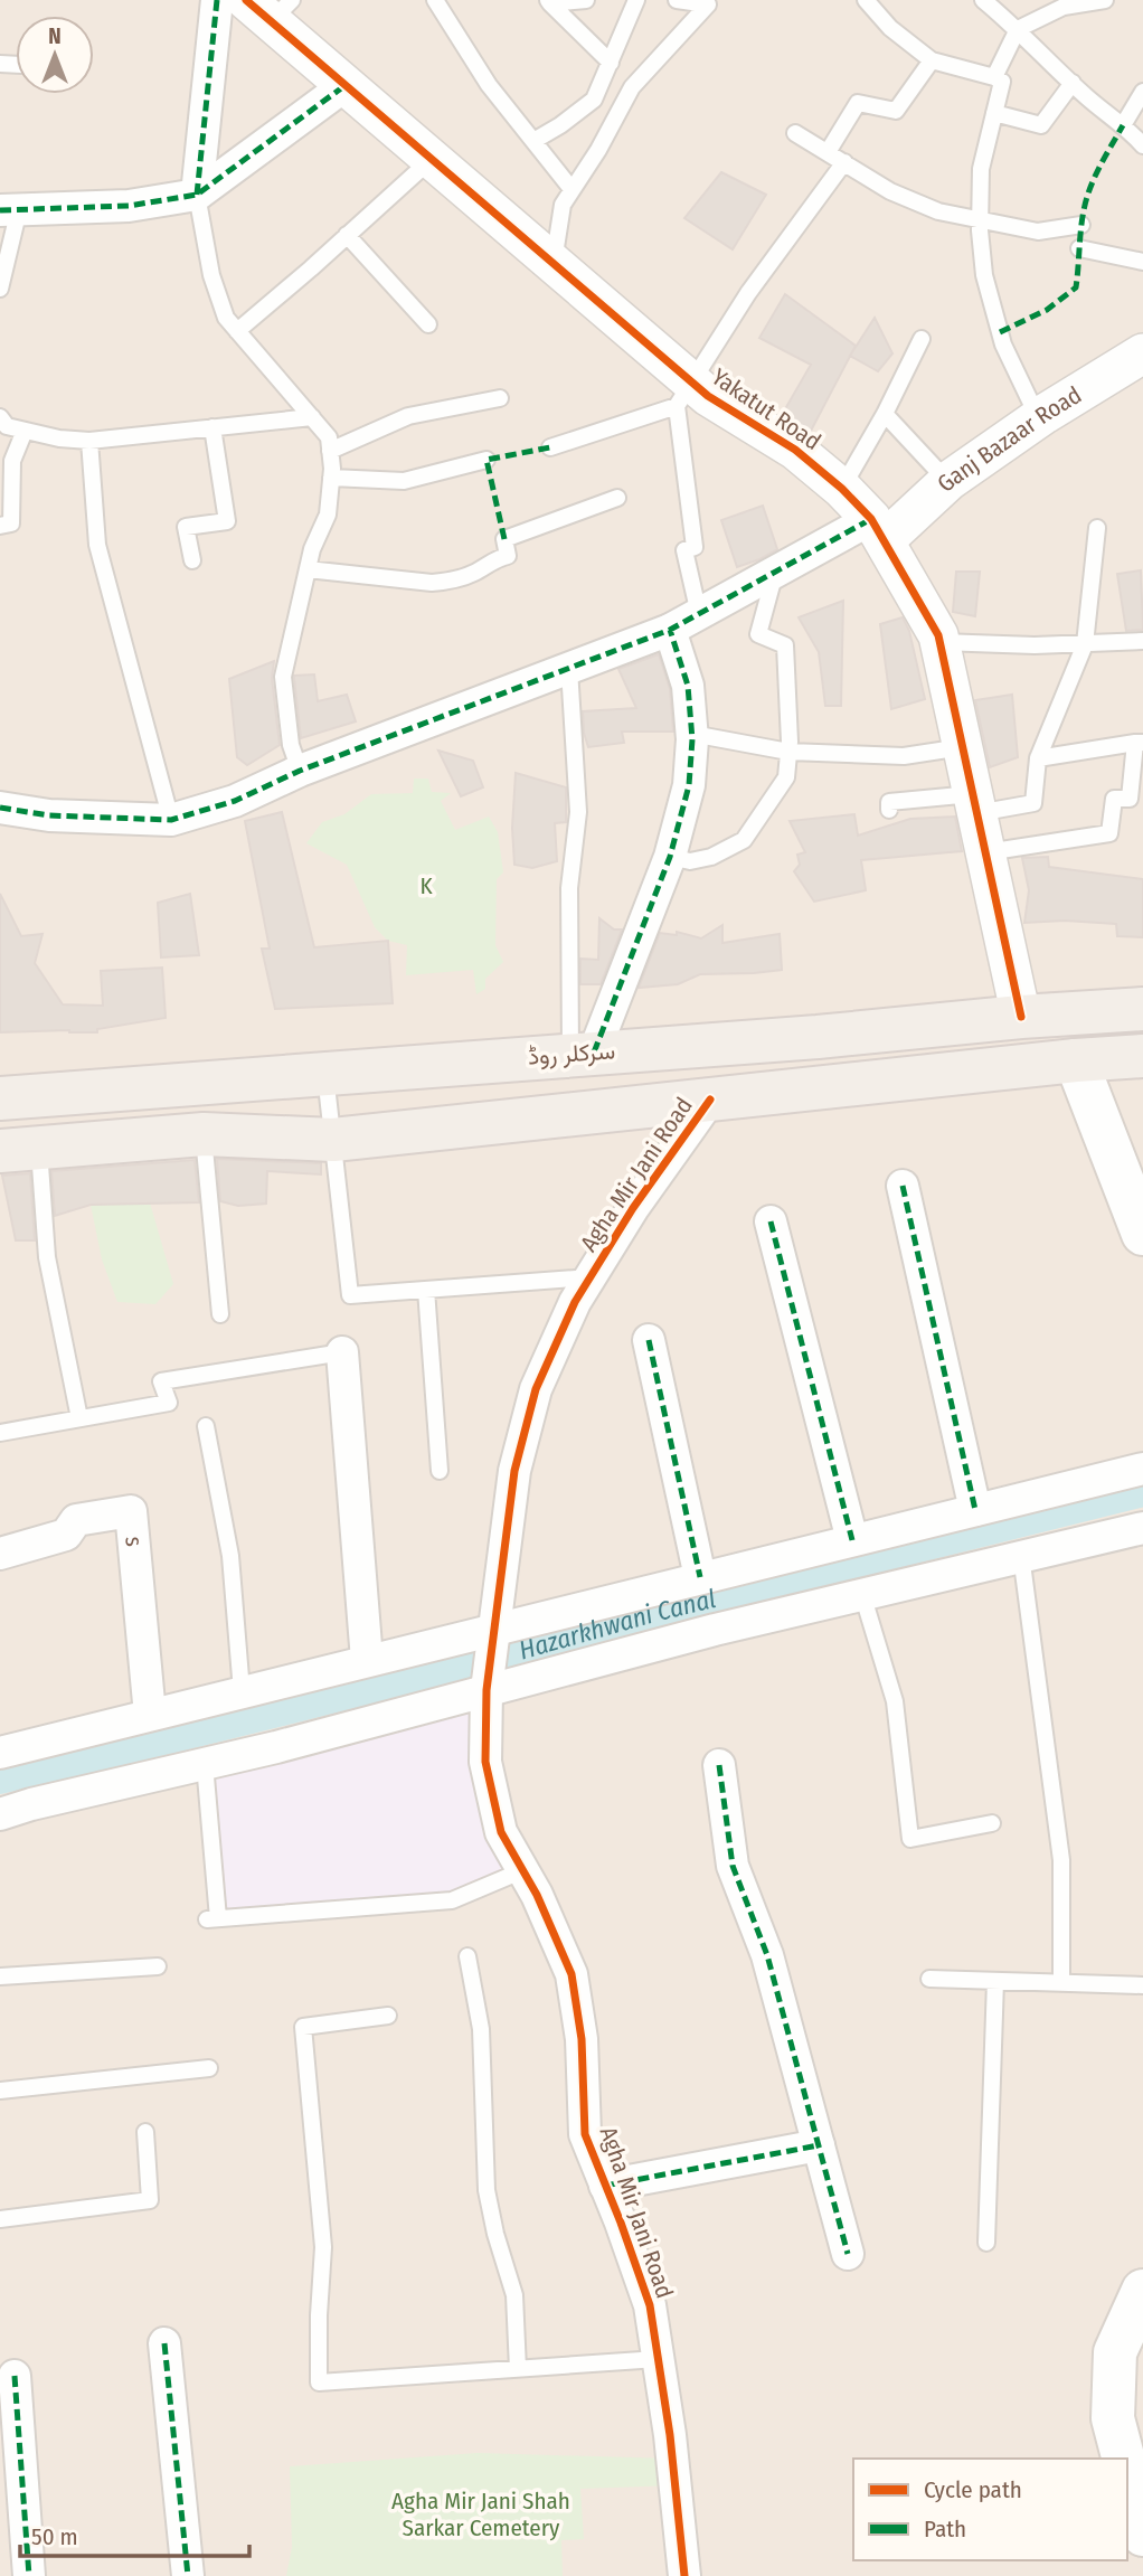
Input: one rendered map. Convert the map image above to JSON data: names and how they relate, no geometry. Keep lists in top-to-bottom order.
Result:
{
  "streets": {
    "main road": ["سرکلر روڈ", "Agha Mir Jani Road"],
    "street": ["Yakatut Road", "Ganj Bazaar Road", "s"]
  },
  "crossings": [
    ["Yakatut Road", "Ganj Bazaar Road"],
    ["Yakatut Road", "سرکلر روڈ"],
    ["سرکلر روڈ", "Agha Mir Jani Road"]
  ],
  "water": ["Hazarkhwani Canal"],
  "parks": ["K", "Agha Mir Jani Shah Sarkar Cemetery"],
  "legend": ["Cycle path", "Path"],
  "scale_bar": "50 m",
  "north": "top"
}
